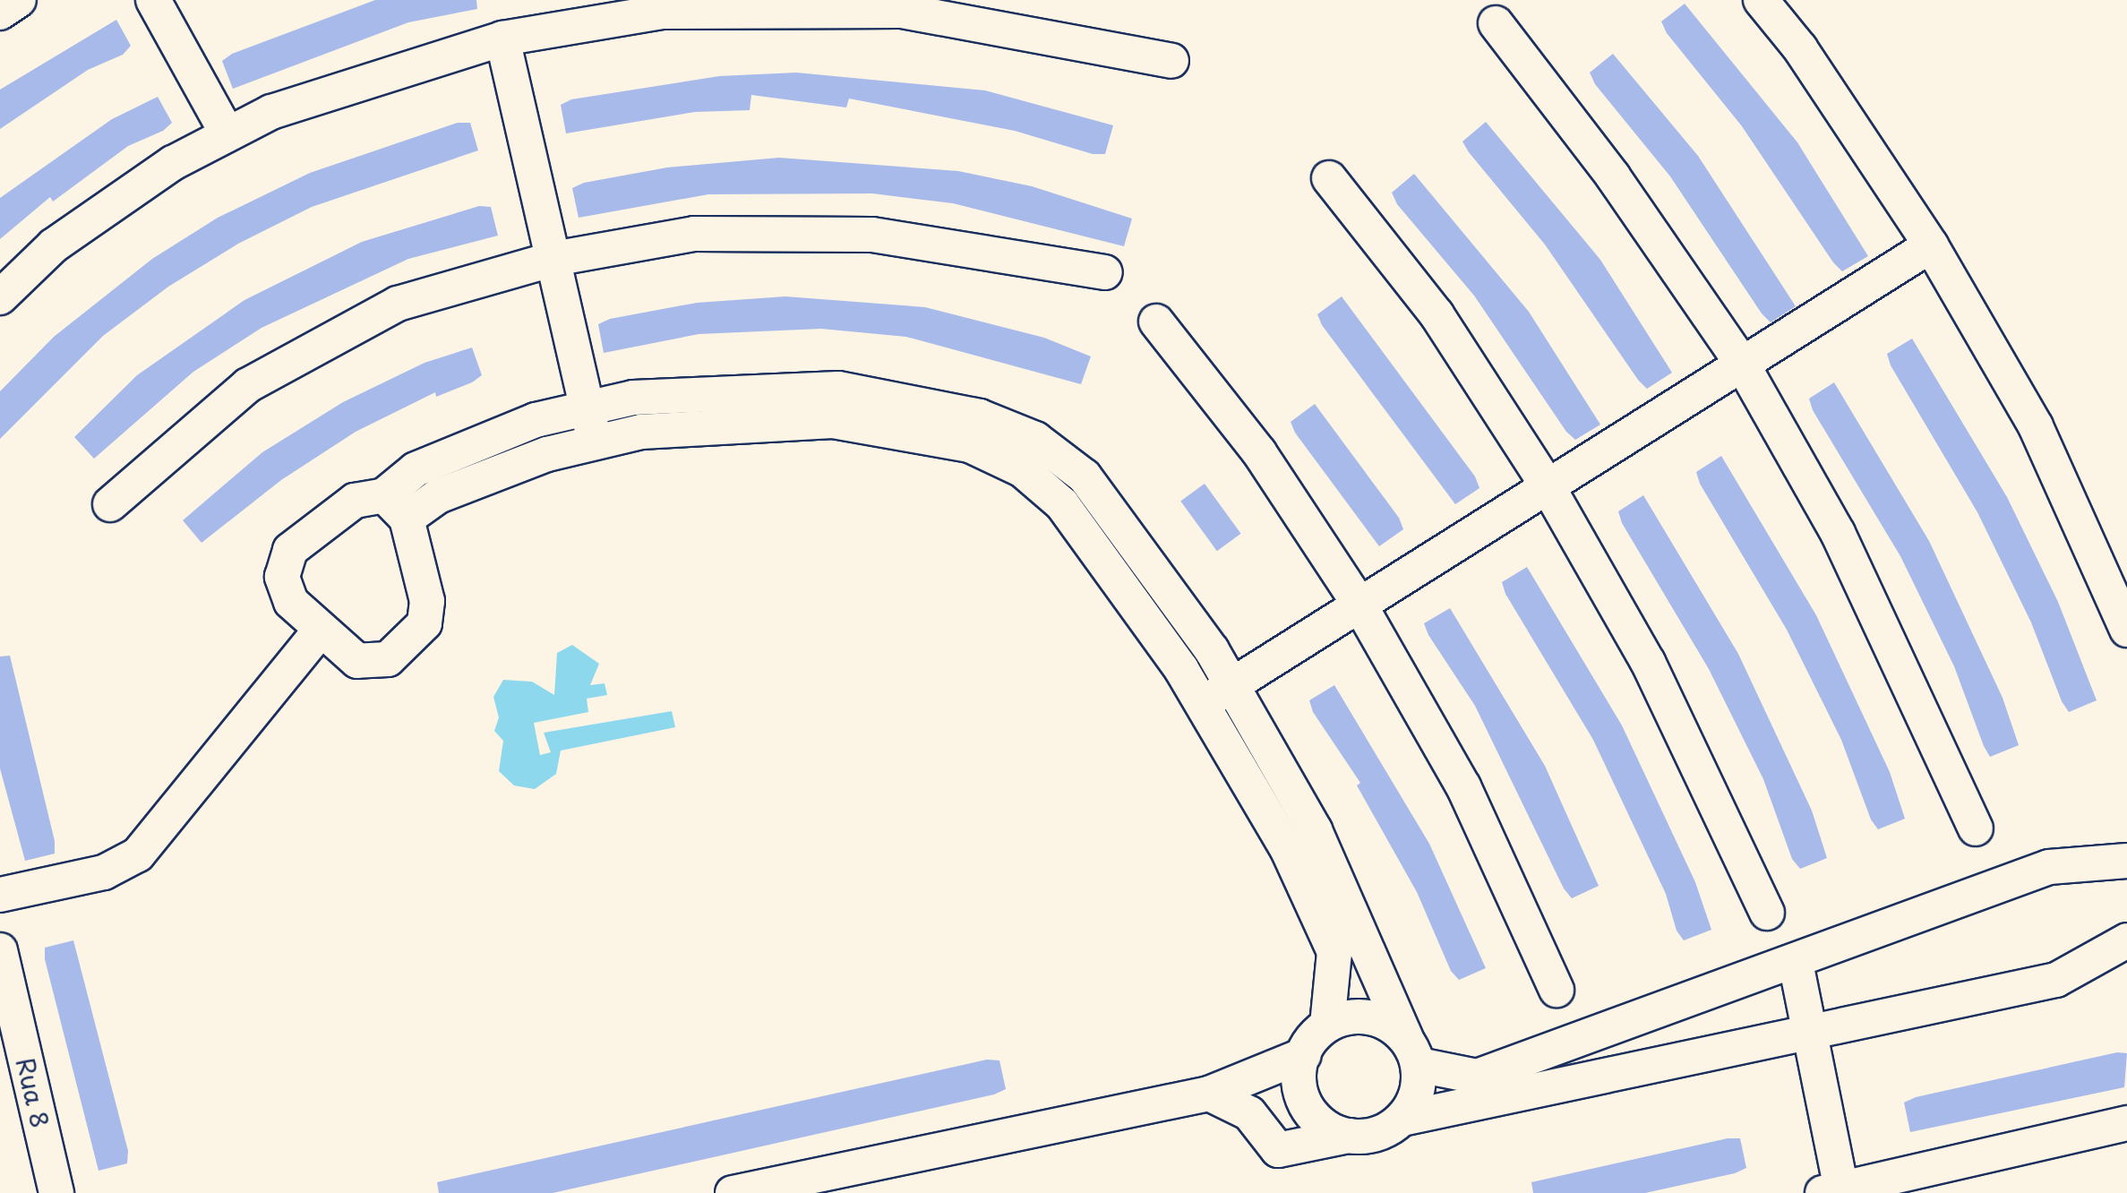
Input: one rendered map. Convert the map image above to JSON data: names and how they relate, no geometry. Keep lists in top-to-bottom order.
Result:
{
  "streets": {
    "street": ["Rua 8"]
  }
}
